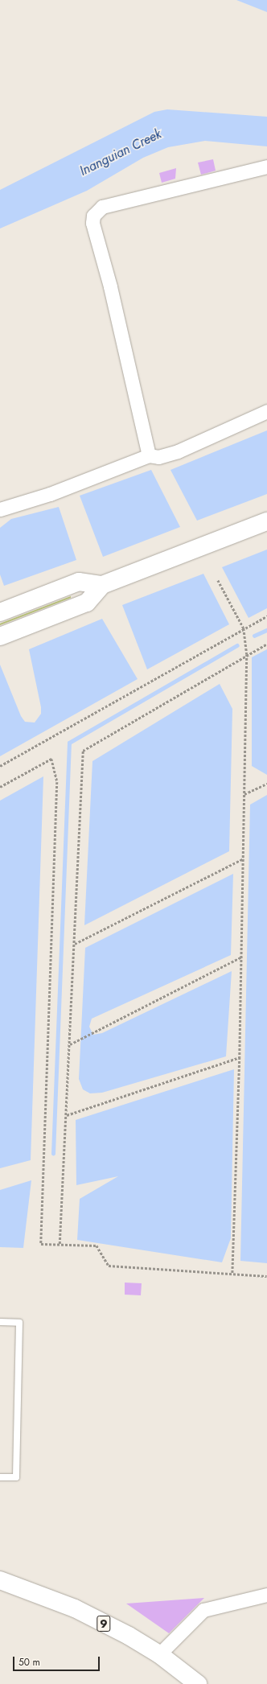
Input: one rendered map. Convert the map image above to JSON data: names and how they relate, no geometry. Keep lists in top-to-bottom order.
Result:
{
  "streets": {
    "highway": ["9"]
  },
  "water": ["Inanguian Creek"],
  "scale_bar": "50 m"
}
